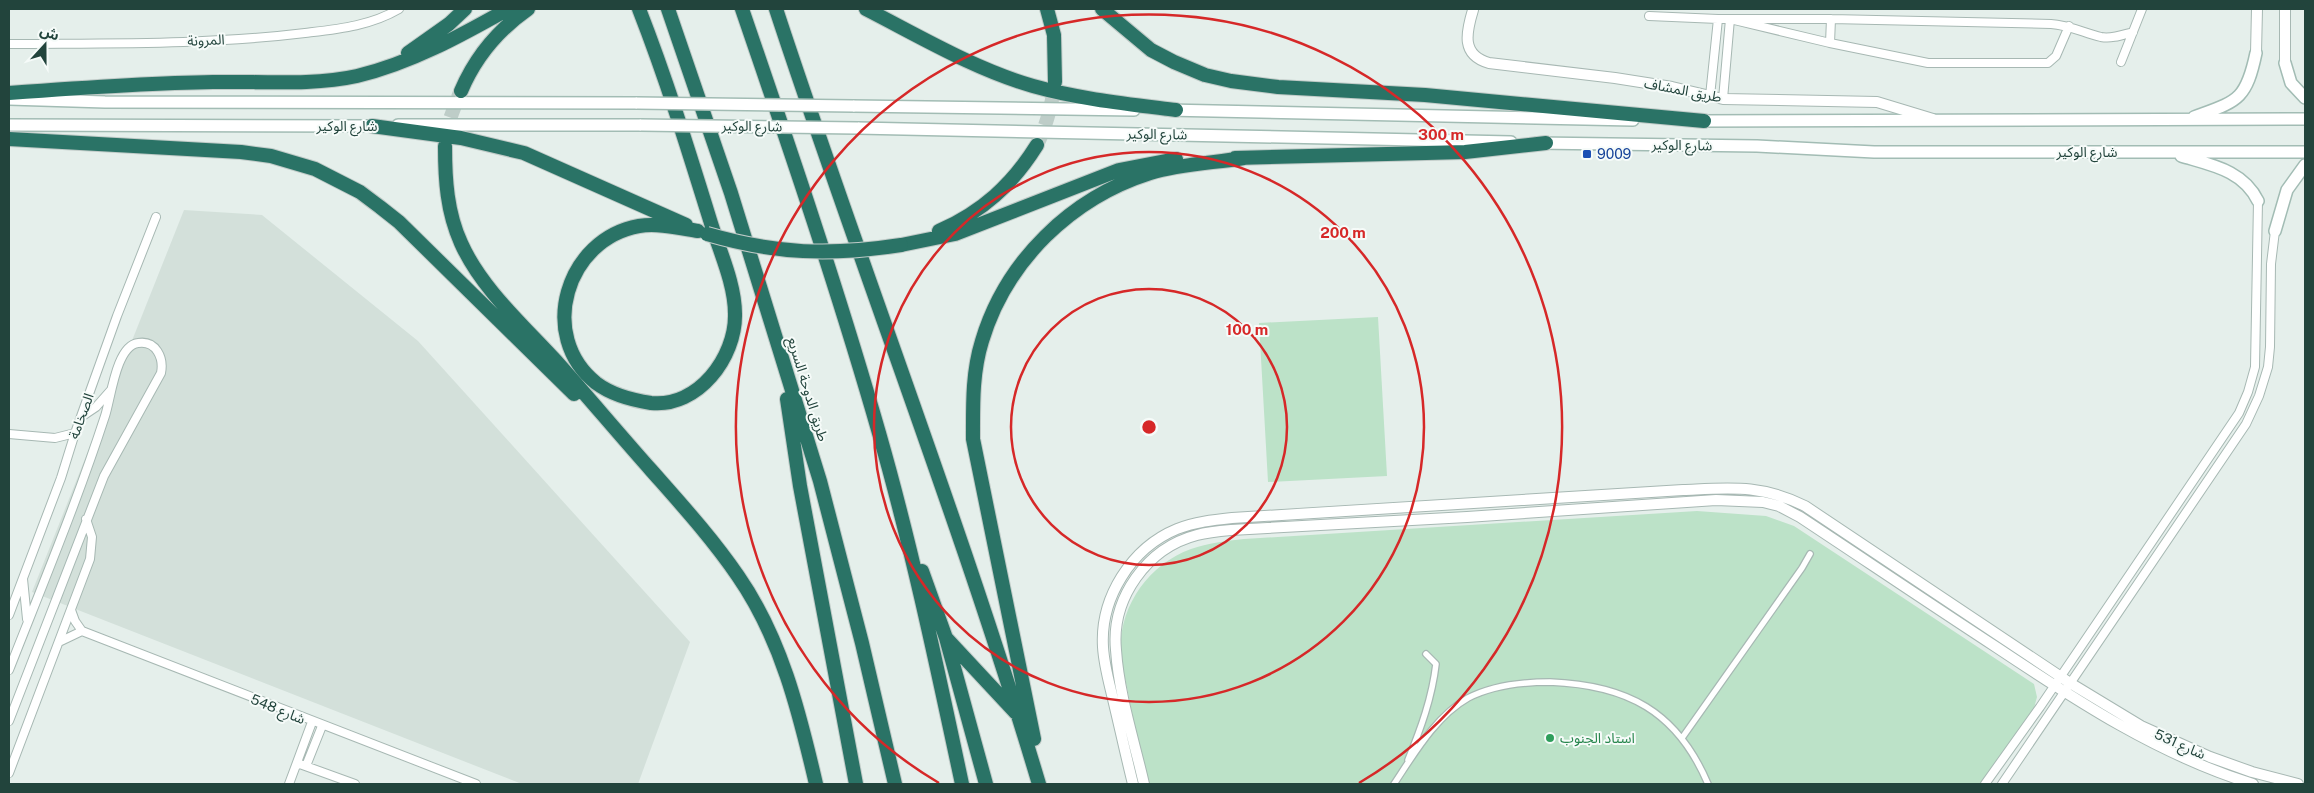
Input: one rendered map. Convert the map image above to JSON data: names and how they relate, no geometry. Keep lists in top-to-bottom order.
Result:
{
  "streets": {
    "highway": ["طريق الدوحة السريع"],
    "main road": ["شارع الوكير"],
    "street": [
      "المرونة",
      "طريق المشاف",
      "الصخامة",
      "شارع 548",
      "شارع 531"
    ]
  },
  "crossings": [
    ["طريق المشاف", "شارع الوكير"]
  ],
  "places": {
    "transit": ["9009"],
    "other": ["استاد الجنوب"]
  },
  "north": "top",
  "rings": ["300 m", "200 m", "100 m"]
}
